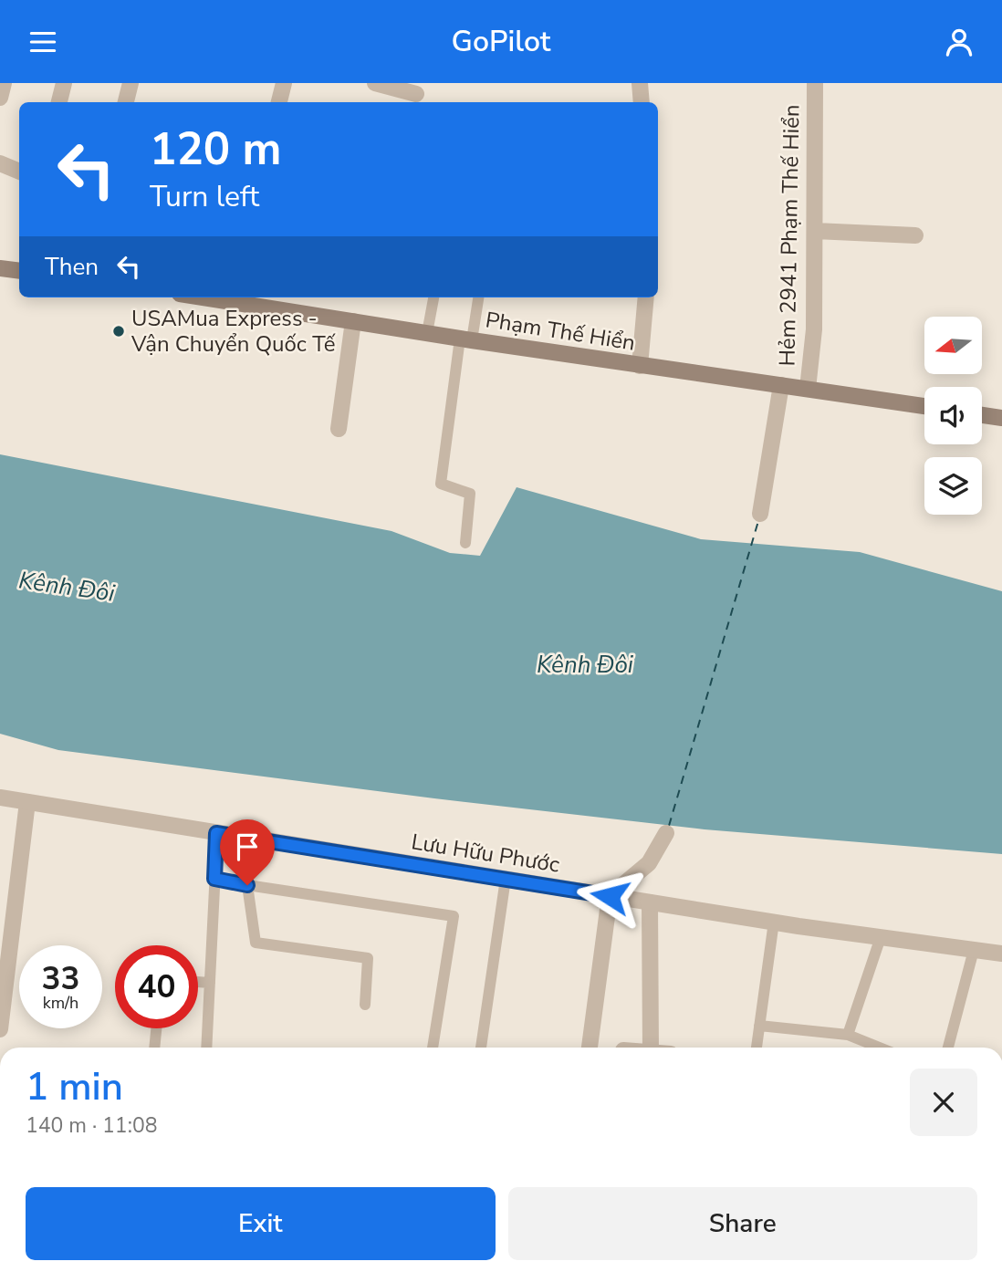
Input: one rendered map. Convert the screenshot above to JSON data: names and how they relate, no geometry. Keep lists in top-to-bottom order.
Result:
{
  "streets": {
    "main road": ["Phạm Thế Hiển"],
    "street": ["Hẻm 2941 Phạm Thế Hiển", "Lưu Hữu Phước"]
  },
  "crossings": [
    ["Hẻm 2941 Phạm Thế Hiển", "Phạm Thế Hiển"]
  ],
  "water": ["Kênh Đôi"],
  "places": ["USAMua Express - Vận Chuyển Quốc Tế"],
  "north": "left",
  "page": {
    "header": "GoPilot",
    "turn": ["120 m", "Turn left"],
    "then": "Then",
    "speed": "33 km/h",
    "limit": "40",
    "heading": ["1 min", "140 m · 11:08"],
    "buttons": ["Exit", "Share"]
  }
}
